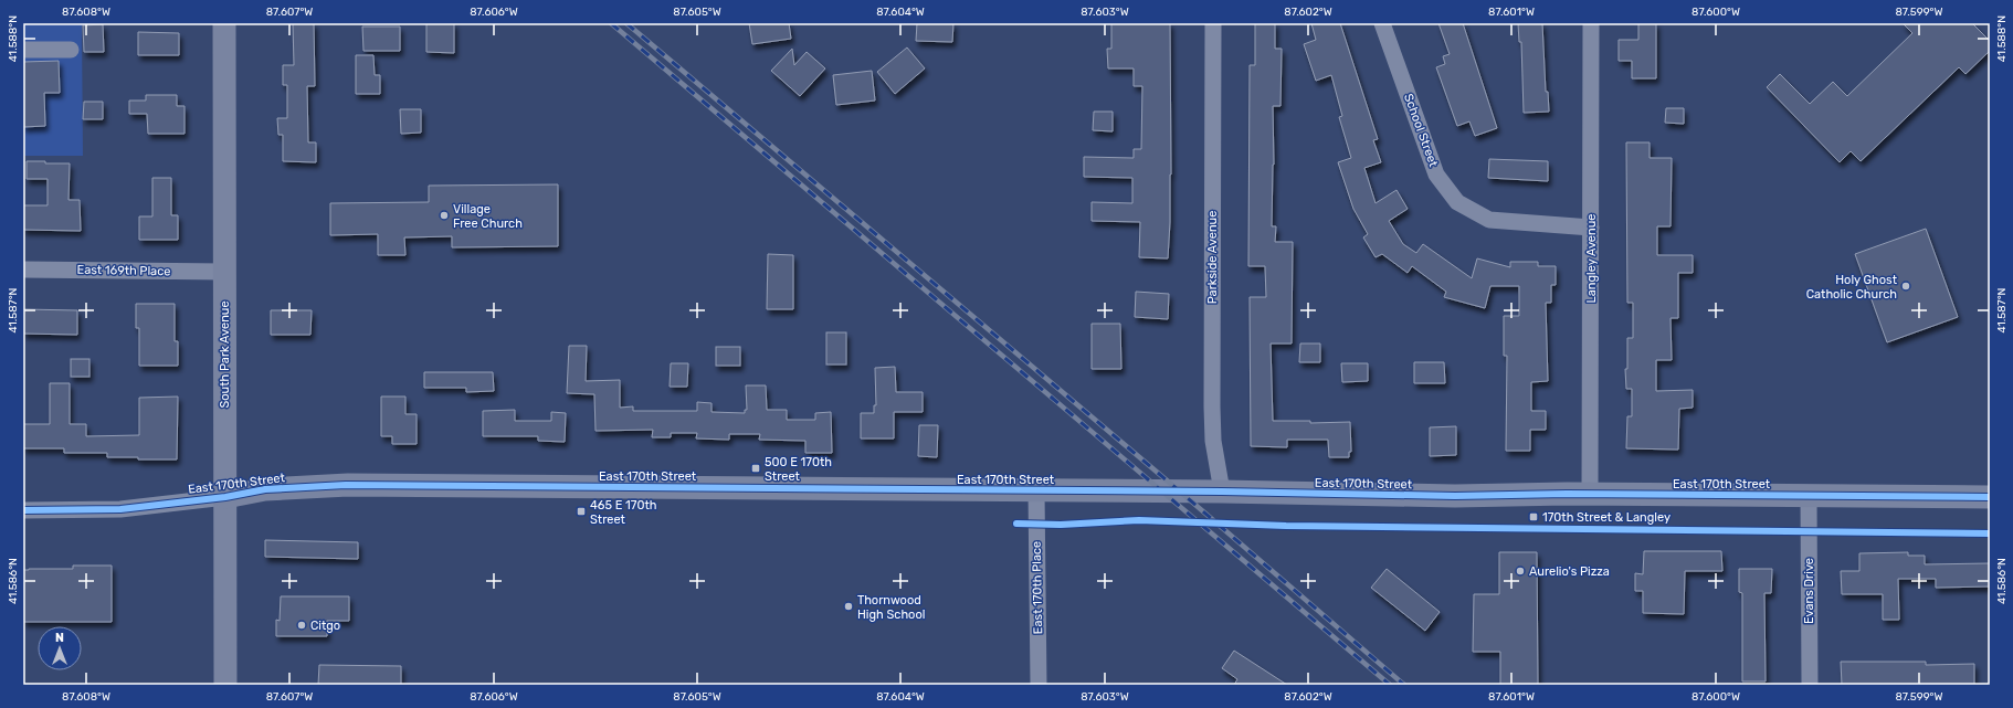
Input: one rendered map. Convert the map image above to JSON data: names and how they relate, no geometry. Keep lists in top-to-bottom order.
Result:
{
  "streets": {
    "street": [
      "School Street",
      "Parkside Avenue",
      "Langley Avenue",
      "East 169th Place",
      "South Park Avenue",
      "East 170th Street",
      "East 170th Place",
      "Evans Drive"
    ]
  },
  "crossings": [
    ["School Street", "Langley Avenue"],
    ["Parkside Avenue", "East 170th Street"],
    ["Langley Avenue", "East 170th Street"],
    ["East 169th Place", "South Park Avenue"],
    ["South Park Avenue", "East 170th Street"],
    ["East 170th Street", "East 170th Place"],
    ["East 170th Street", "Evans Drive"]
  ],
  "places": {
    "other": [
      "Village Free Church",
      "Holy Ghost Catholic Church",
      "Aurelio's Pizza",
      "Thornwood High School",
      "Citgo"
    ],
    "transit": ["500 E 170th Street", "465 E 170th Street", "170th Street & Langley"]
  },
  "north": "top",
  "coordinates": [
    "87.608°W",
    "87.607°W",
    "87.606°W",
    "87.605°W",
    "87.604°W",
    "87.603°W",
    "87.602°W",
    "87.601°W",
    "87.600°W",
    "87.599°W",
    "41.588°N",
    "41.587°N",
    "41.586°N"
  ]
}
